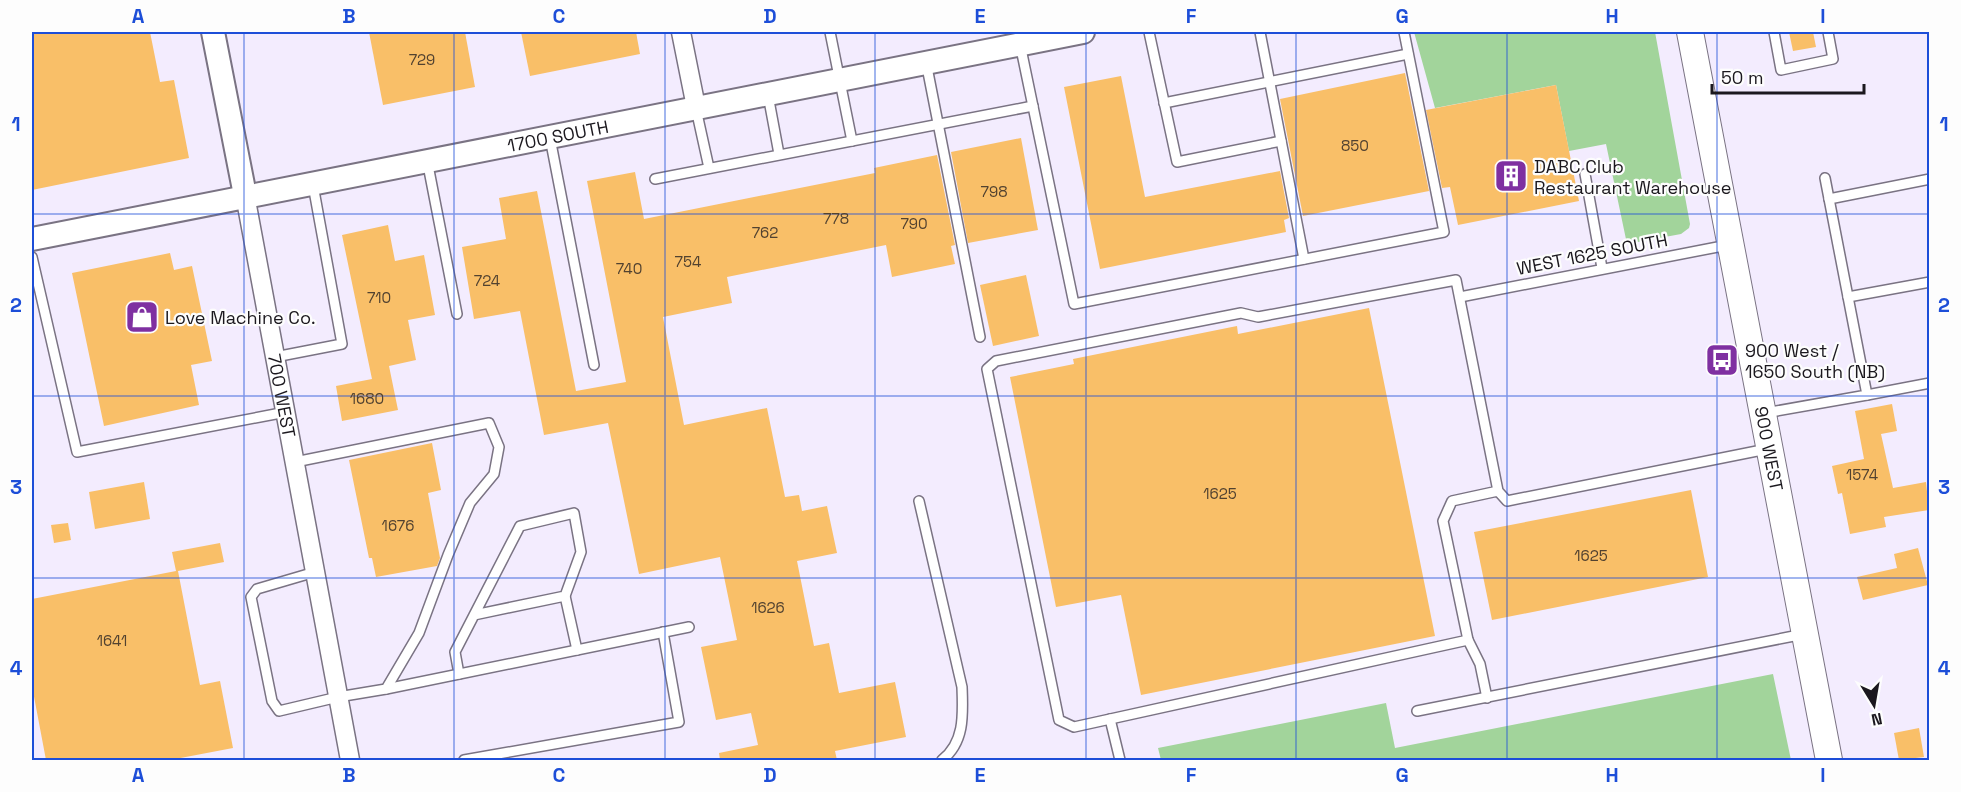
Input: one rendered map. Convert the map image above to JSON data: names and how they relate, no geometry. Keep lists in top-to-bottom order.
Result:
{
  "streets": {
    "main road": ["900 WEST"],
    "street": ["1700 SOUTH", "700 WEST"],
    "lane": ["WEST 1625 SOUTH"]
  },
  "crossings": [
    ["1700 SOUTH", "700 WEST"],
    ["WEST 1625 SOUTH", "900 WEST"]
  ],
  "places": {
    "building": ["DABC Club Restaurant Warehouse"],
    "shop": ["Love Machine Co."],
    "bus stop": ["900 West / 1650 South (NB)"]
  },
  "house_numbers": [
    "729",
    "850",
    "798",
    "778",
    "790",
    "762",
    "754",
    "740",
    "724",
    "710",
    "1680",
    "1574",
    "1625",
    "1676",
    "1625",
    "1626",
    "1641"
  ],
  "scale_bar": "50 m",
  "north": "bottom",
  "grid": {
    "columns": [
      "A",
      "B",
      "C",
      "D",
      "E",
      "F",
      "G",
      "H",
      "I"
    ],
    "rows": [
      "1",
      "2",
      "3",
      "4"
    ]
  }
}
